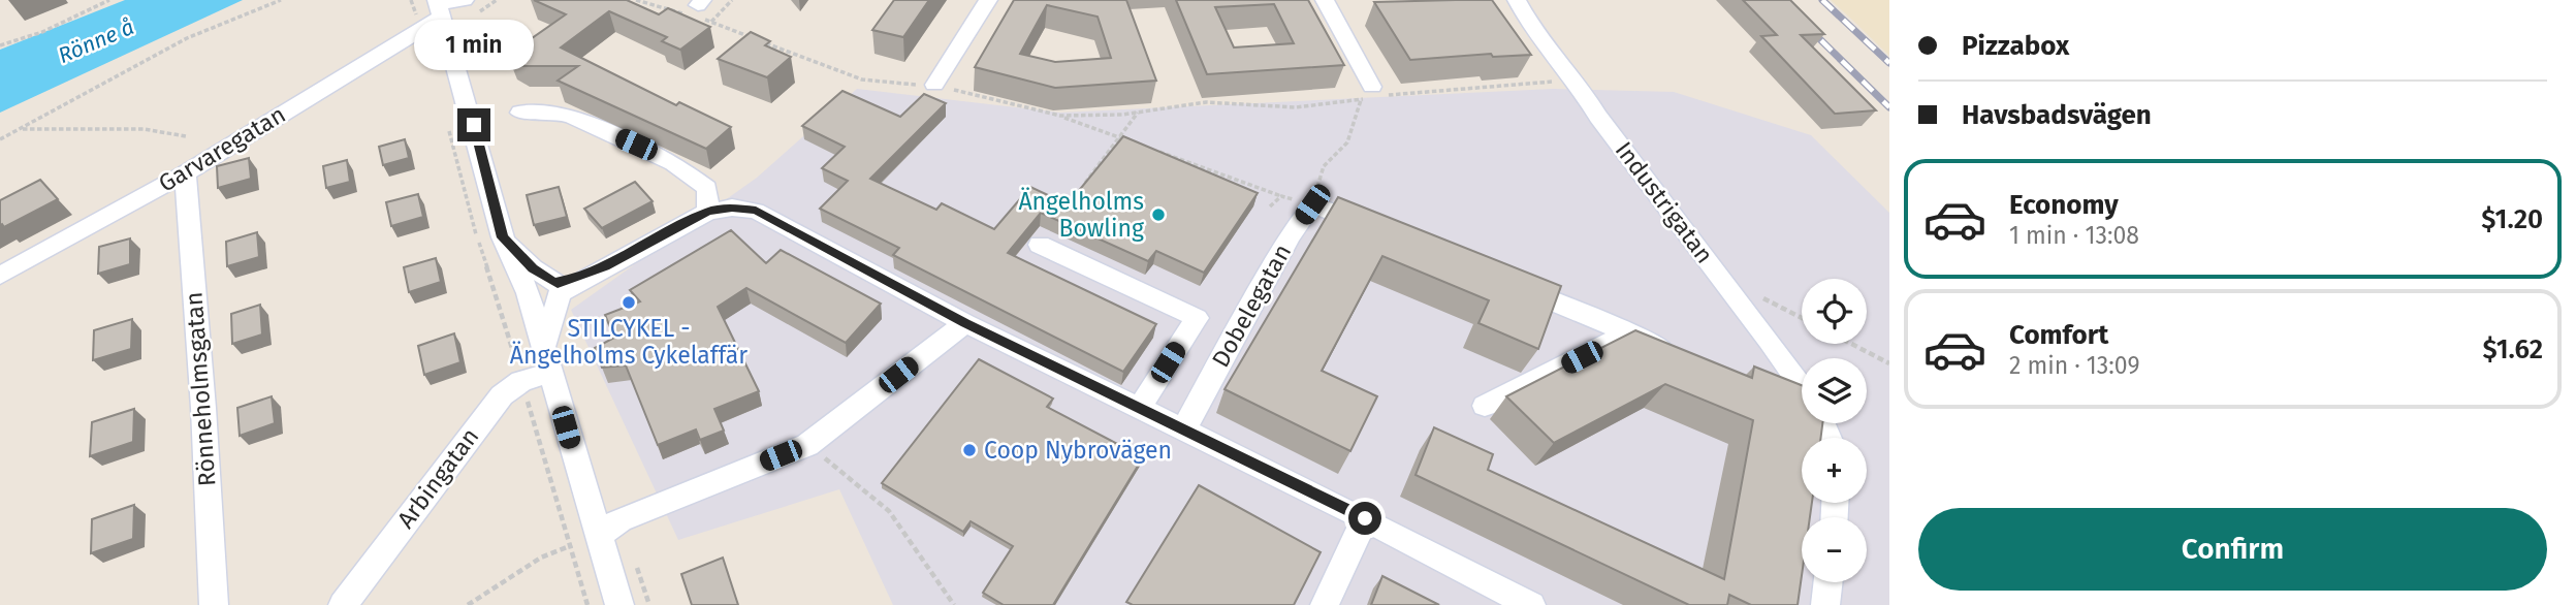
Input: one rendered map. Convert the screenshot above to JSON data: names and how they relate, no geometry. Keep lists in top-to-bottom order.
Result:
{
  "streets": {
    "street": [
      "Garvaregatan",
      "Industrigatan",
      "Dobelegatan",
      "Rönneholmsgatan",
      "Arbingatan"
    ]
  },
  "crossings": [
    ["Garvaregatan", "Rönneholmsgatan"]
  ],
  "water": ["Rönne å"],
  "places": ["Ängelholms Bowling", "STILCYKEL - Ängelholms Cykelaffär", "Coop Nybrovägen"],
  "page": {
    "banner": ["Pizzabox", "Havsbadsvägen"],
    "bubble": "1 min",
    "list": [
      {
        "name": "Economy",
        "note": "1 min · 13:08",
        "value": "$1.20"
      },
      {
        "name": "Comfort",
        "note": "2 min · 13:09",
        "value": "$1.62"
      }
    ],
    "map_buttons": ["+", "−"],
    "buttons": "Confirm"
  }
}
